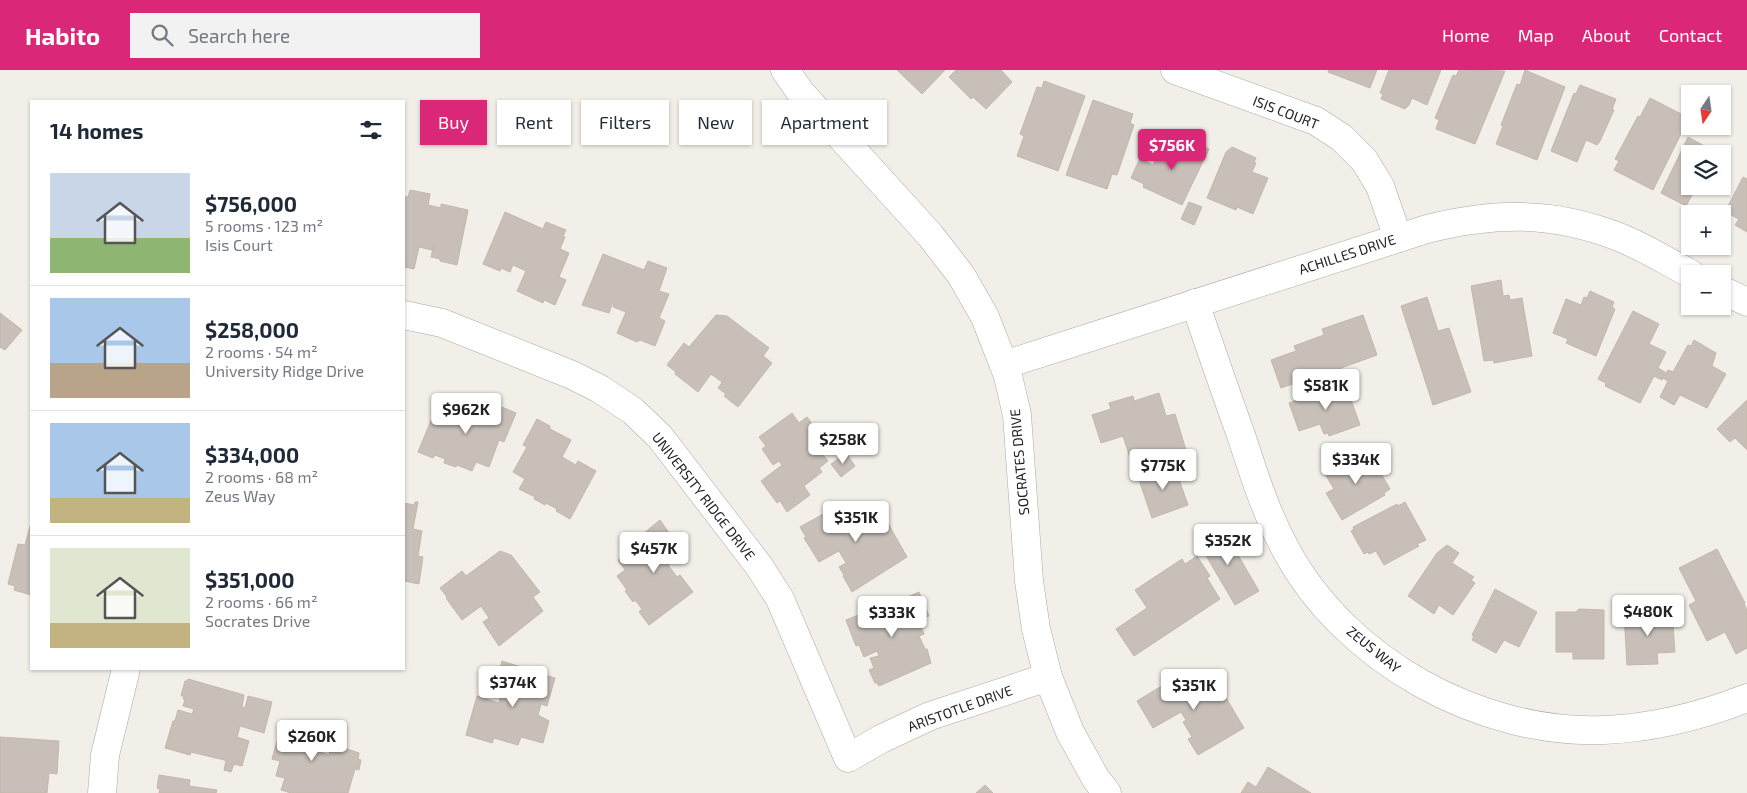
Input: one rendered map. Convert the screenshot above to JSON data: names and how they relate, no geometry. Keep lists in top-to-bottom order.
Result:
{
  "streets": {
    "street": [
      "ISIS COURT",
      "ACHILLES DRIVE",
      "SOCRATES DRIVE",
      "UNIVERSITY RIDGE DRIVE",
      "ZEUS WAY",
      "ARISTOTLE DRIVE"
    ]
  },
  "crossings": [
    ["ISIS COURT", "ACHILLES DRIVE"],
    ["ACHILLES DRIVE", "SOCRATES DRIVE"],
    ["ACHILLES DRIVE", "ZEUS WAY"],
    ["SOCRATES DRIVE", "ARISTOTLE DRIVE"],
    ["UNIVERSITY RIDGE DRIVE", "ARISTOTLE DRIVE"]
  ],
  "north": "bottom",
  "page": {
    "header": "Habito",
    "search": "Search here",
    "nav": [
      "Home",
      "Map",
      "About",
      "Contact"
    ],
    "map_buttons": ["+", "−"],
    "chip": [
      "Buy",
      "Rent",
      "Filters",
      "New",
      "Apartment"
    ],
    "heading": "14 homes",
    "price": [
      "$756K",
      "$581K",
      "$962K",
      "$258K",
      "$334K",
      "$775K",
      "$351K",
      "$352K",
      "$457K",
      "$480K",
      "$333K",
      "$374K",
      "$351K",
      "$260K"
    ],
    "list": [
      {
        "name": "$756,000",
        "note": "5 rooms · 123 m² · Isis Court"
      },
      {
        "name": "$258,000",
        "note": "2 rooms · 54 m² · University Ridge Drive"
      },
      {
        "name": "$334,000",
        "note": "2 rooms · 68 m² · Zeus Way"
      },
      {
        "name": "$351,000",
        "note": "2 rooms · 66 m² · Socrates Drive"
      }
    ]
  }
}
